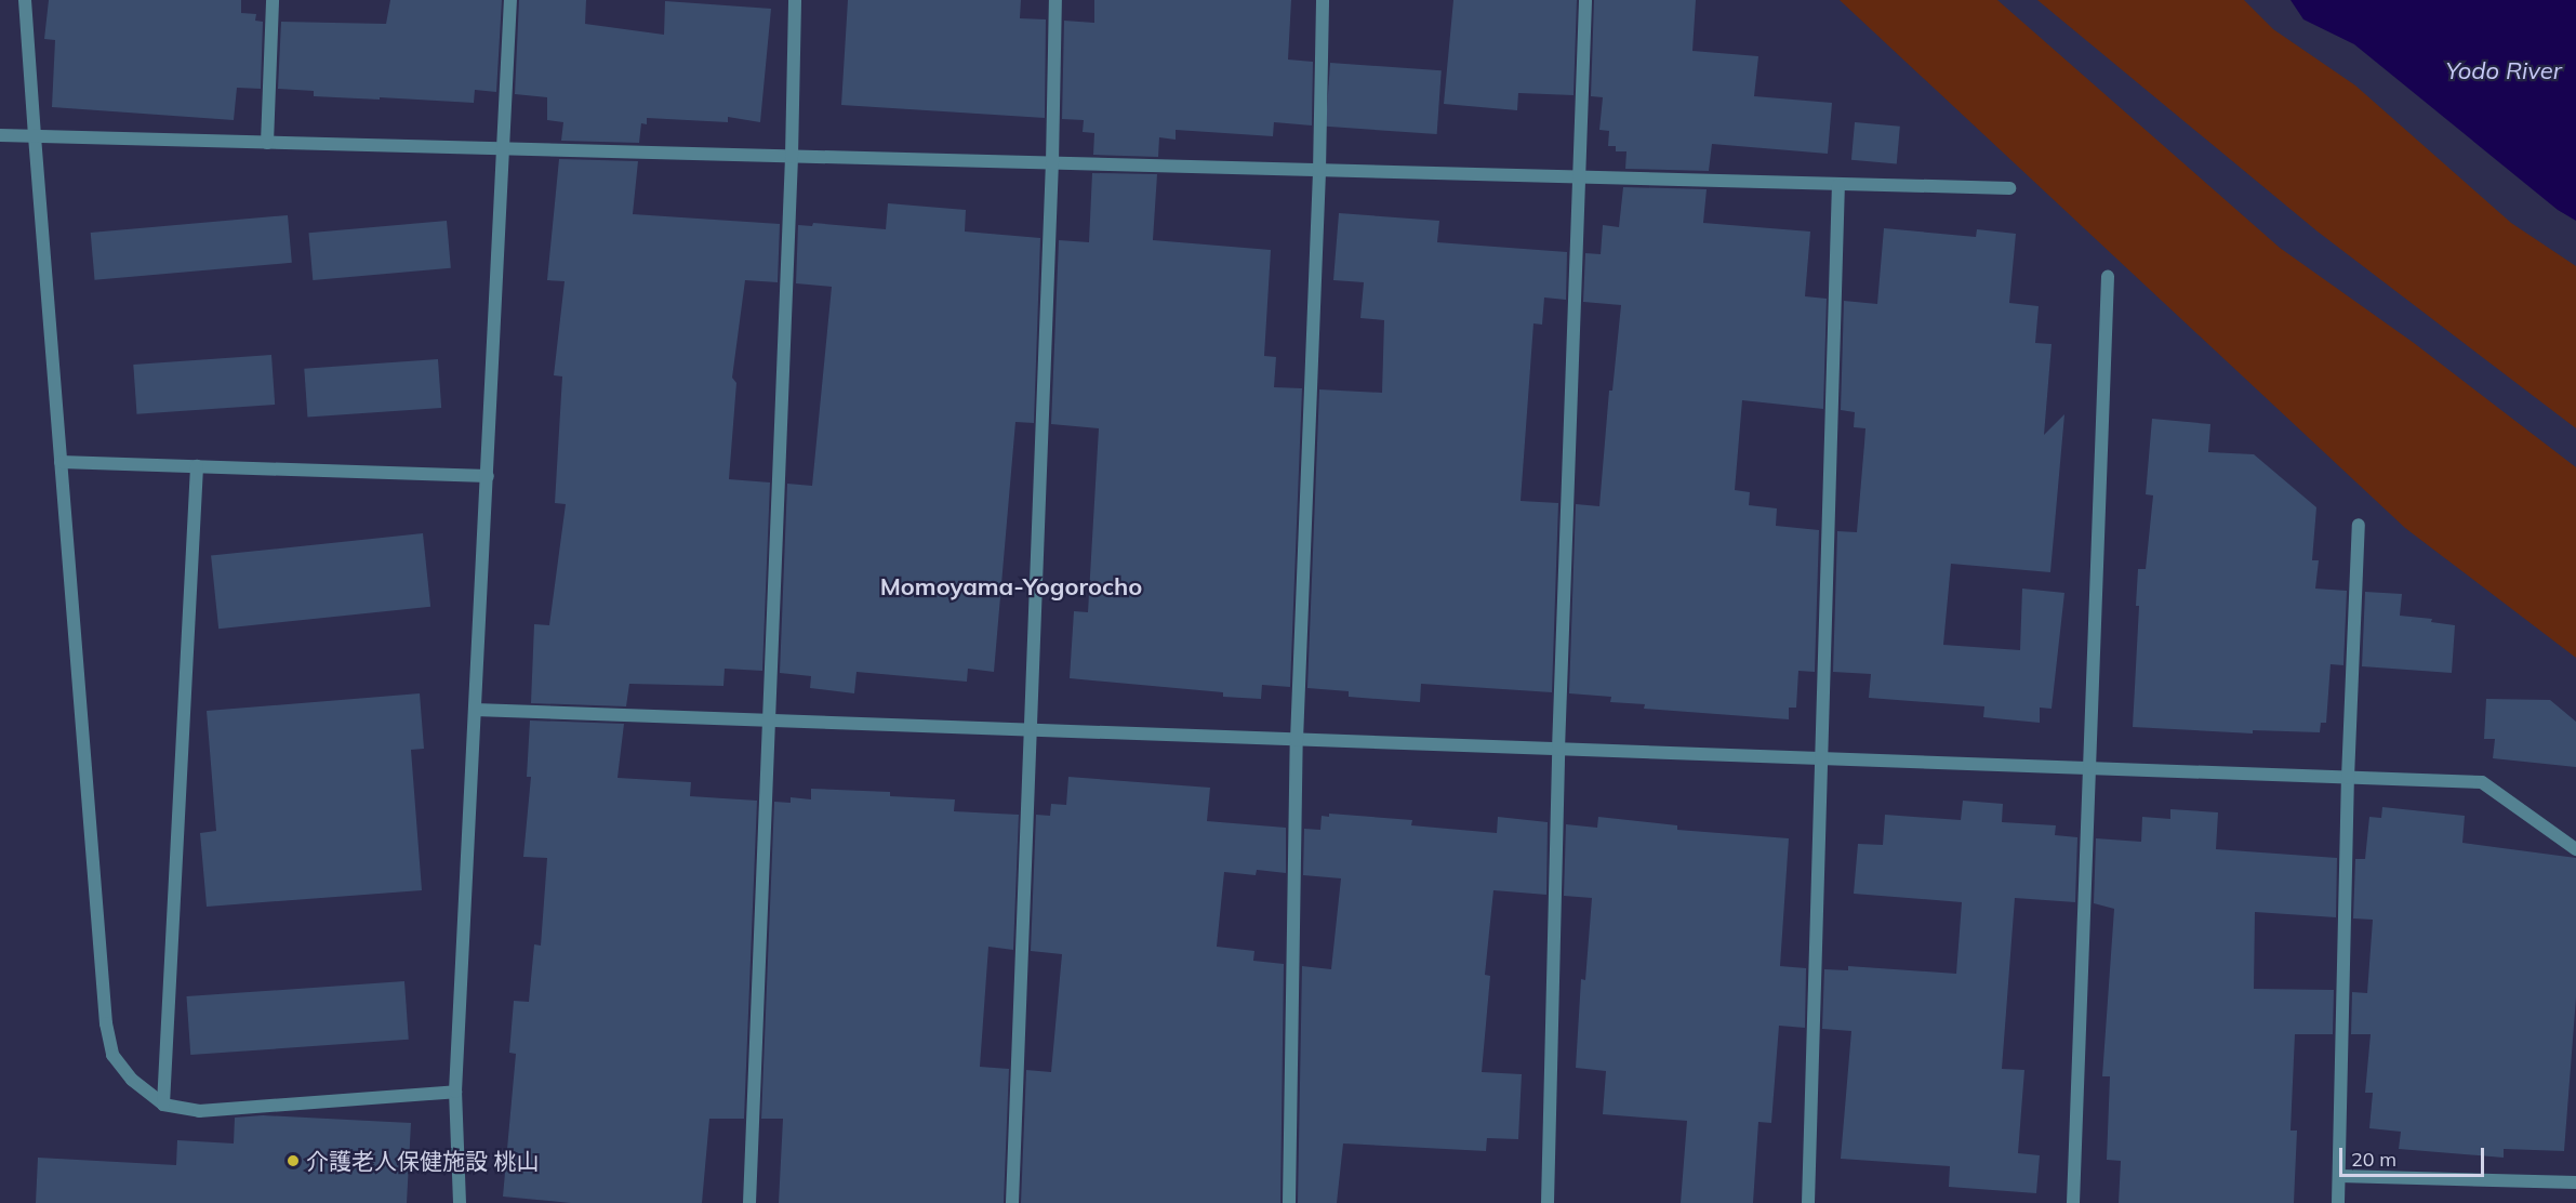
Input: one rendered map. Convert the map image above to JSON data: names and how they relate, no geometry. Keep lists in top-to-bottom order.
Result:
{
  "districts": ["Momoyama-Yogorocho"],
  "water": ["Yodo River"],
  "places": ["介護老人保健施設 桃山"],
  "scale_bar": "20 m"
}
